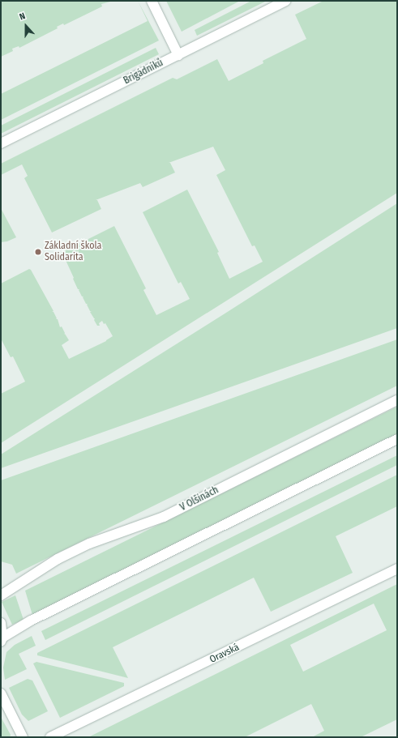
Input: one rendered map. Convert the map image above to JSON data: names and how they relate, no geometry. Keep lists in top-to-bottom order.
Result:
{
  "streets": {
    "main road": ["Brigádníků", "V Olšinách", "Oravská"]
  },
  "places": ["Základní škola Solidarita"],
  "north": "top"
}
